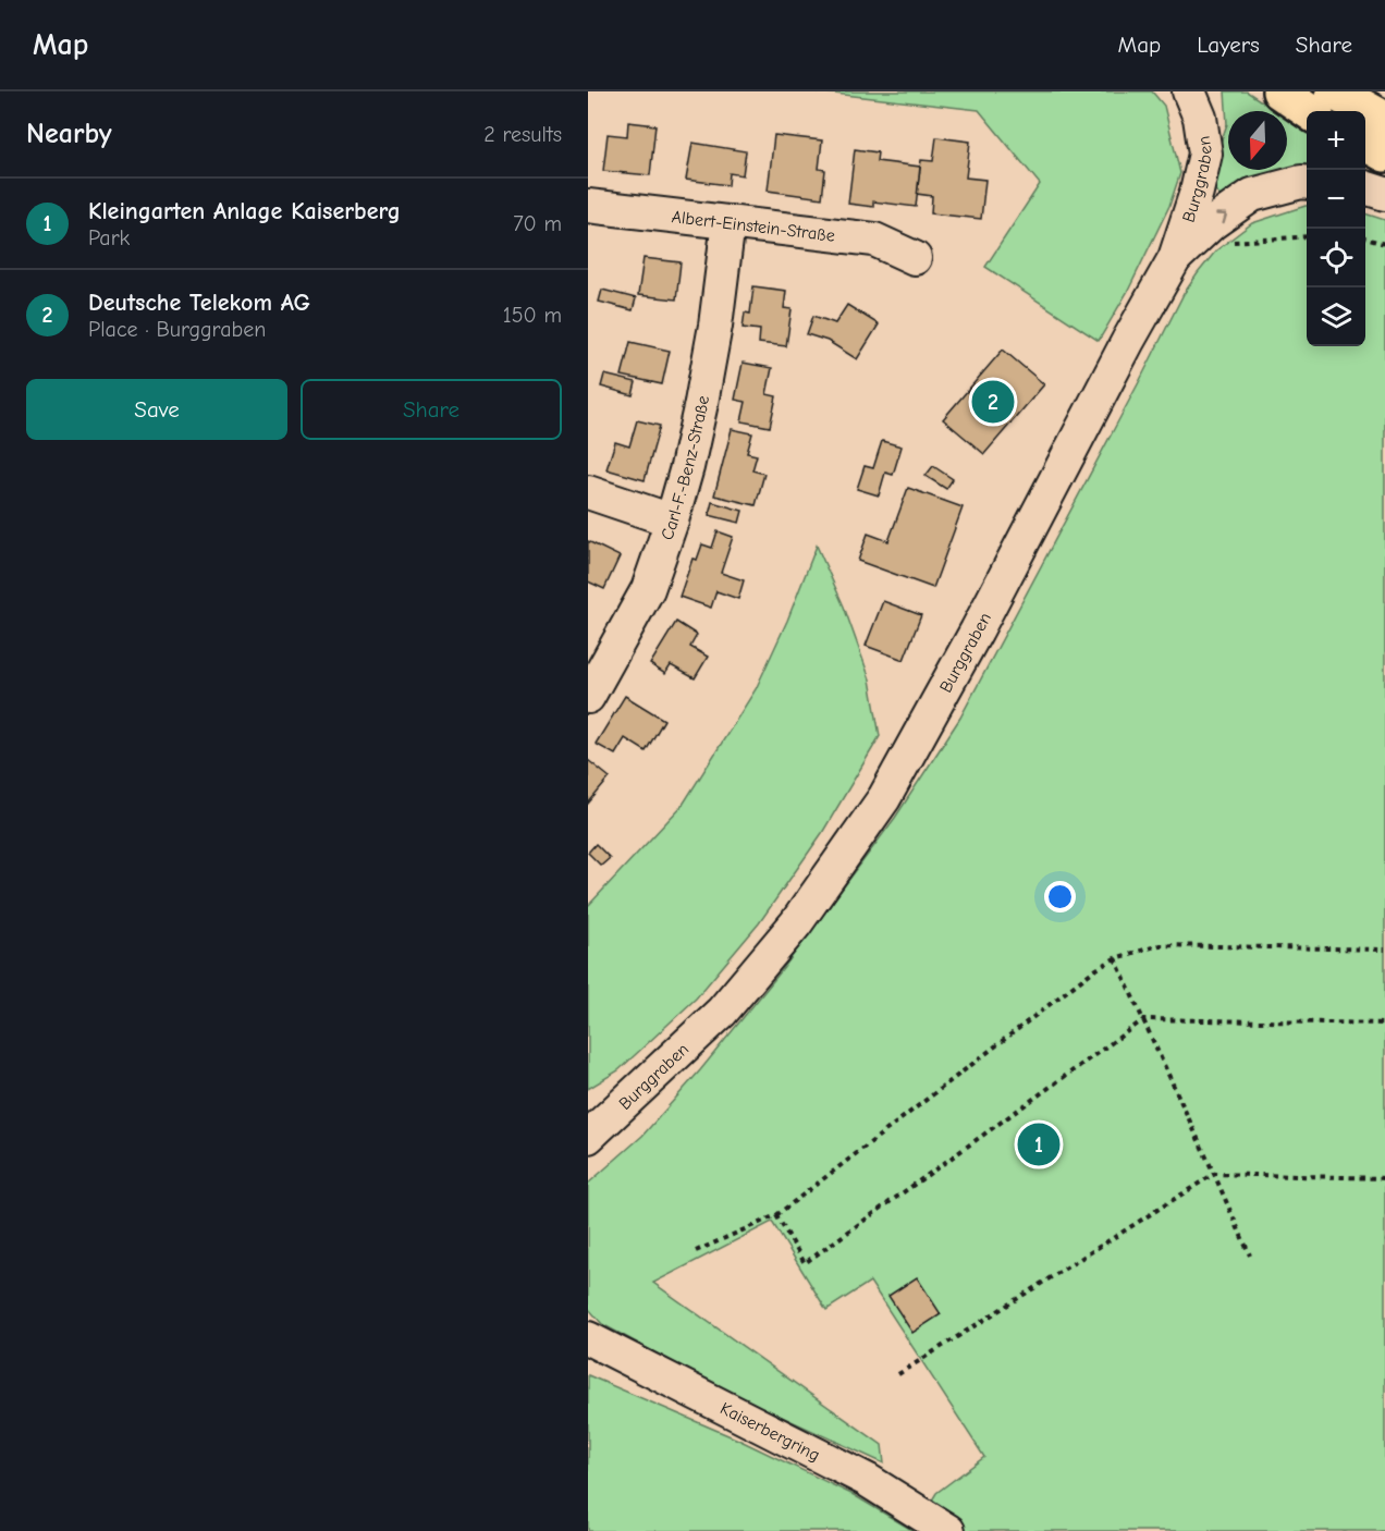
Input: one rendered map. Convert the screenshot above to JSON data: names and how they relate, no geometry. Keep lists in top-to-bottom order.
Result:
{
  "streets": {
    "street": [
      "Burggraben",
      "Albert-Einstein-Straße",
      "Carl-F.-Benz-Straße",
      "Kaiserbergring"
    ]
  },
  "crossings": [
    ["Albert-Einstein-Straße", "Carl-F.-Benz-Straße"]
  ],
  "north": "bottom",
  "page": {
    "header": "Map",
    "nav": ["Map", "Layers", "Share"],
    "heading": ["Nearby", "2 results"],
    "map_buttons": ["+", "−"],
    "list": [
      {
        "mark": "1",
        "name": "Kleingarten Anlage Kaiserberg",
        "note": "Park",
        "value": "70 m"
      },
      {
        "mark": "2",
        "name": "Deutsche Telekom AG",
        "note": "Place · Burggraben",
        "value": "150 m"
      }
    ],
    "buttons": ["Save", "Share"],
    "pins": ["2", "1"]
  }
}
